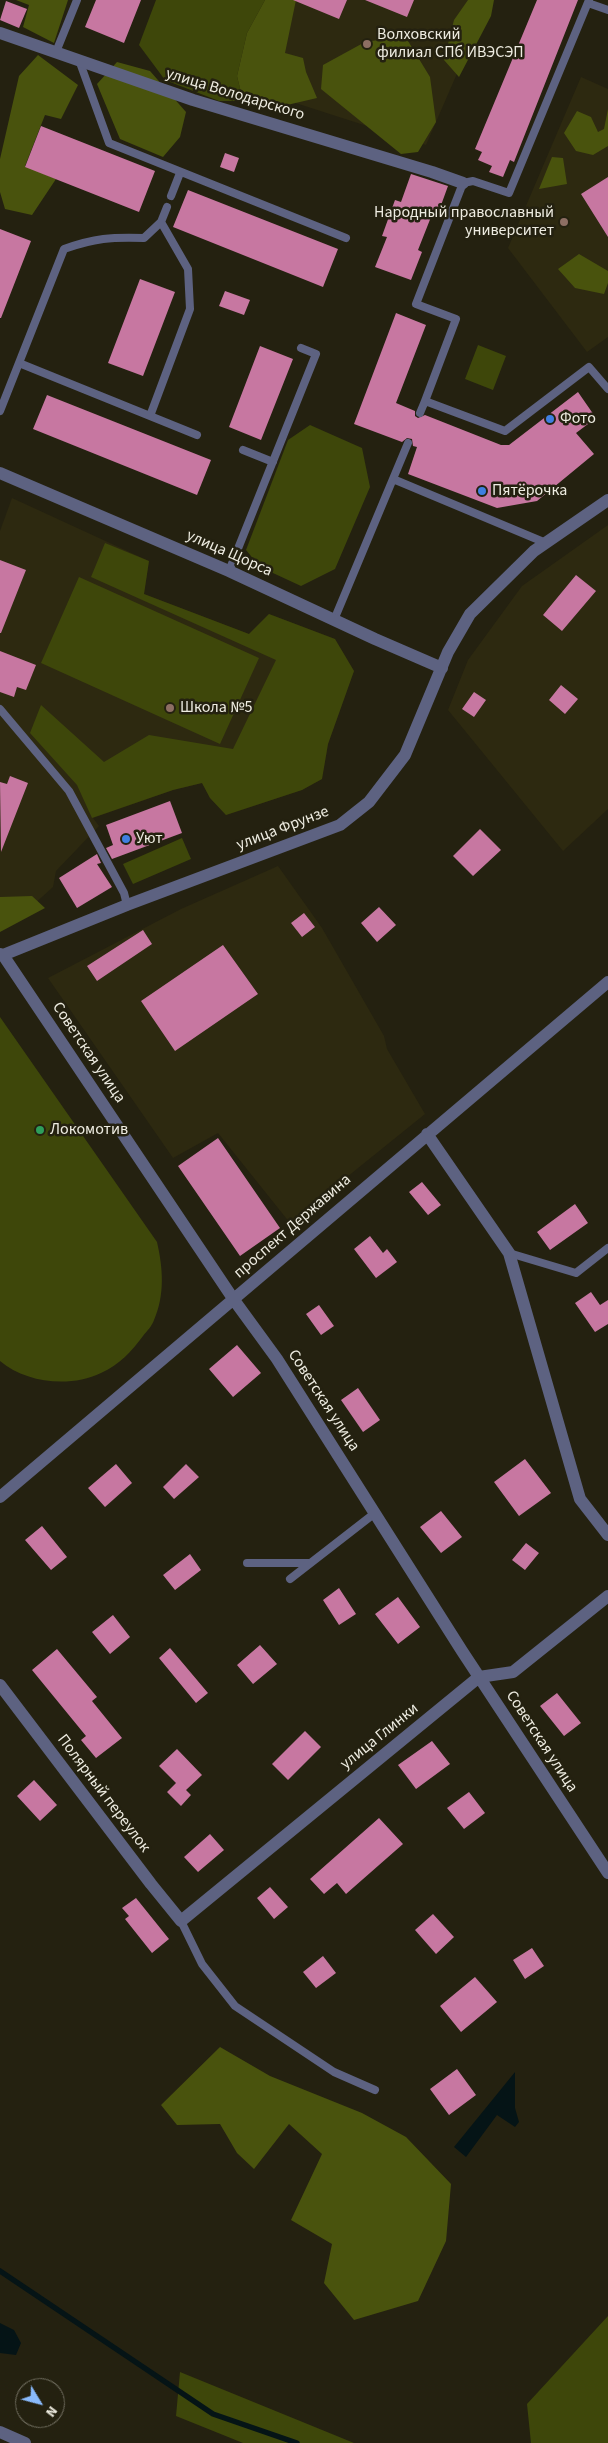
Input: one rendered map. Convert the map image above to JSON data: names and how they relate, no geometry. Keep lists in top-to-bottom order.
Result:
{
  "streets": {
    "street": [
      "улица Володарского",
      "улица Щорса",
      "улица Фрунзе",
      "Советская улица",
      "проспект Державина",
      "улица Глинки",
      "Полярный переулок"
    ]
  },
  "crossings": [
    ["улица Щорса", "улица Фрунзе"],
    ["улица Фрунзе", "Советская улица"],
    ["Советская улица", "проспект Державина"],
    ["Советская улица", "улица Глинки"],
    ["улица Глинки", "Полярный переулок"]
  ],
  "places": [
    "Волховский филиал СПб ИВЭСЭП",
    "Народный православный университет",
    "Фото",
    "Пятёрочка",
    "Школа №5",
    "Уют",
    "Локомотив"
  ],
  "north": "bottom right"
}
